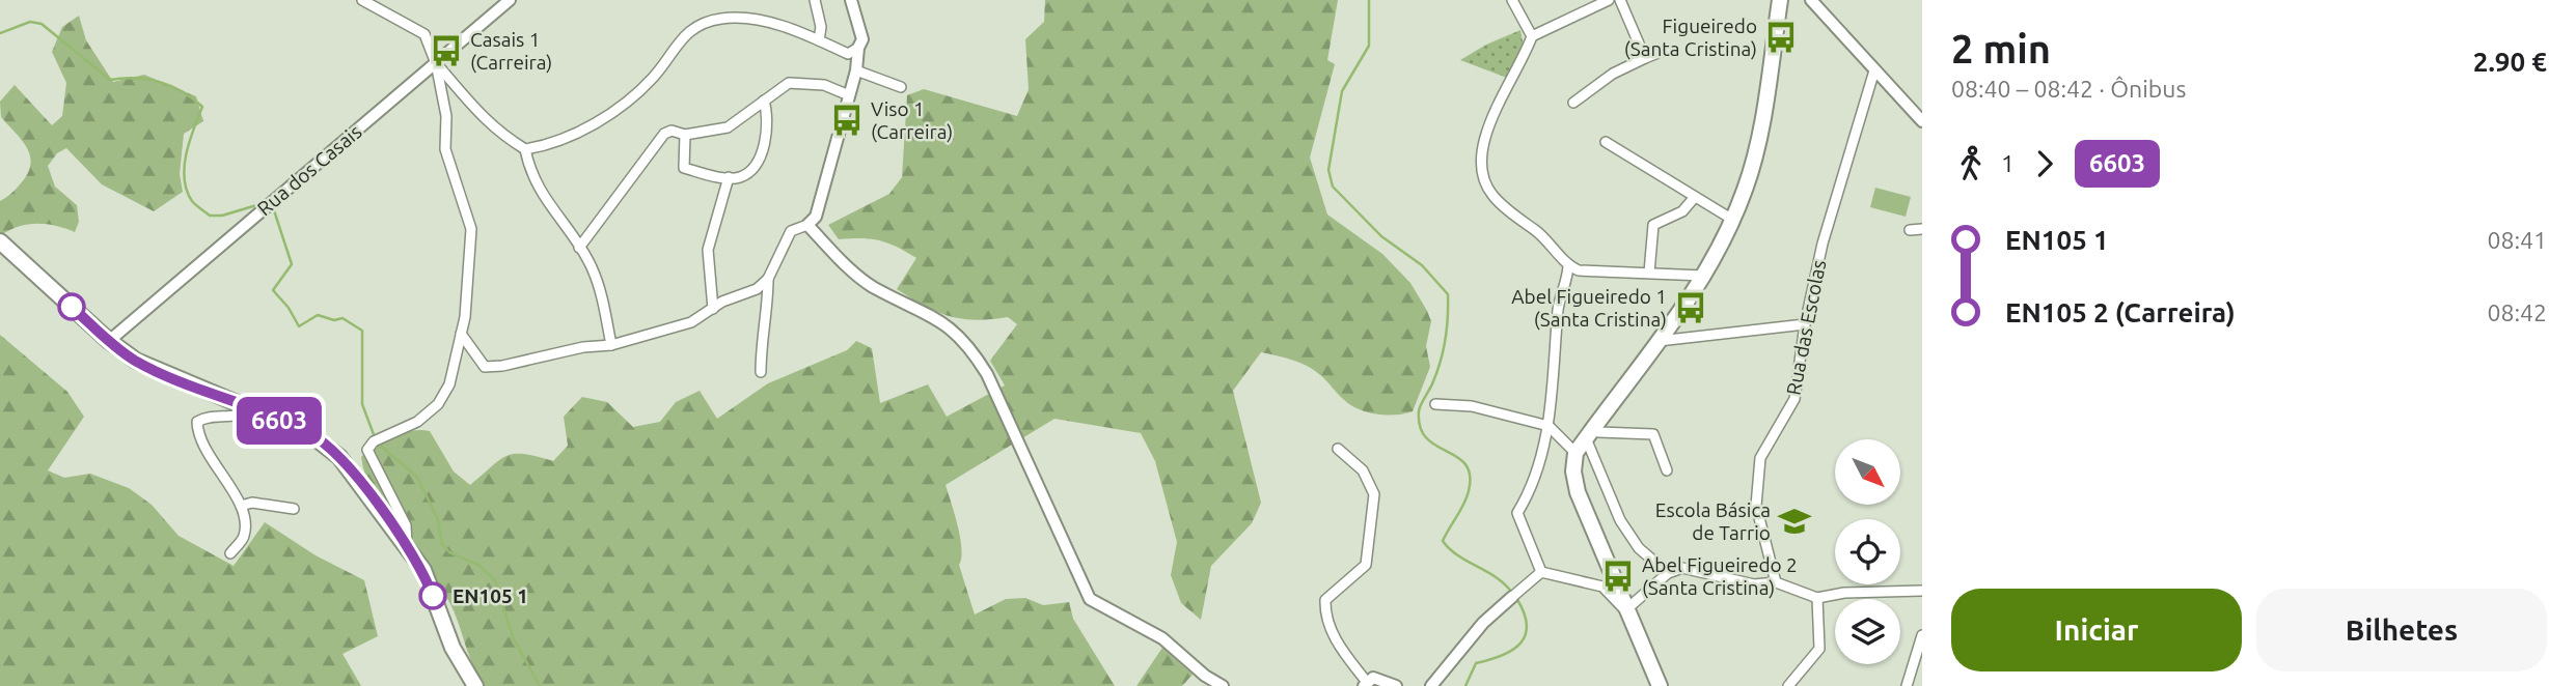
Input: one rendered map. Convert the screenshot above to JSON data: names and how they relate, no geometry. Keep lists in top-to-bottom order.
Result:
{
  "streets": {
    "street": ["Rua dos Casais", "Rua das Escolas"]
  },
  "places": {
    "bus stop": [
      "Figueiredo (Santa Cristina)",
      "Casais 1 (Carreira)",
      "Viso 1 (Carreira)",
      "Abel Figueiredo 1 (Santa Cristina)",
      "Abel Figueiredo 2 (Santa Cristina)"
    ],
    "school or university": ["Escola Básica de Tarrio"],
    "other": ["EN105 1"]
  },
  "lines": ["bus line 6603"],
  "north": "bottom right",
  "page": {
    "on_map": "6603",
    "heading": ["2 min", "08:40 – 08:42 · Ônibus", "2.90 €"],
    "legs": ["1", "6603"],
    "list": [
      {
        "name": "EN105 1",
        "value": "08:41"
      },
      {
        "name": "EN105 2 (Carreira)",
        "value": "08:42"
      }
    ],
    "buttons": ["Iniciar", "Bilhetes"]
  }
}
